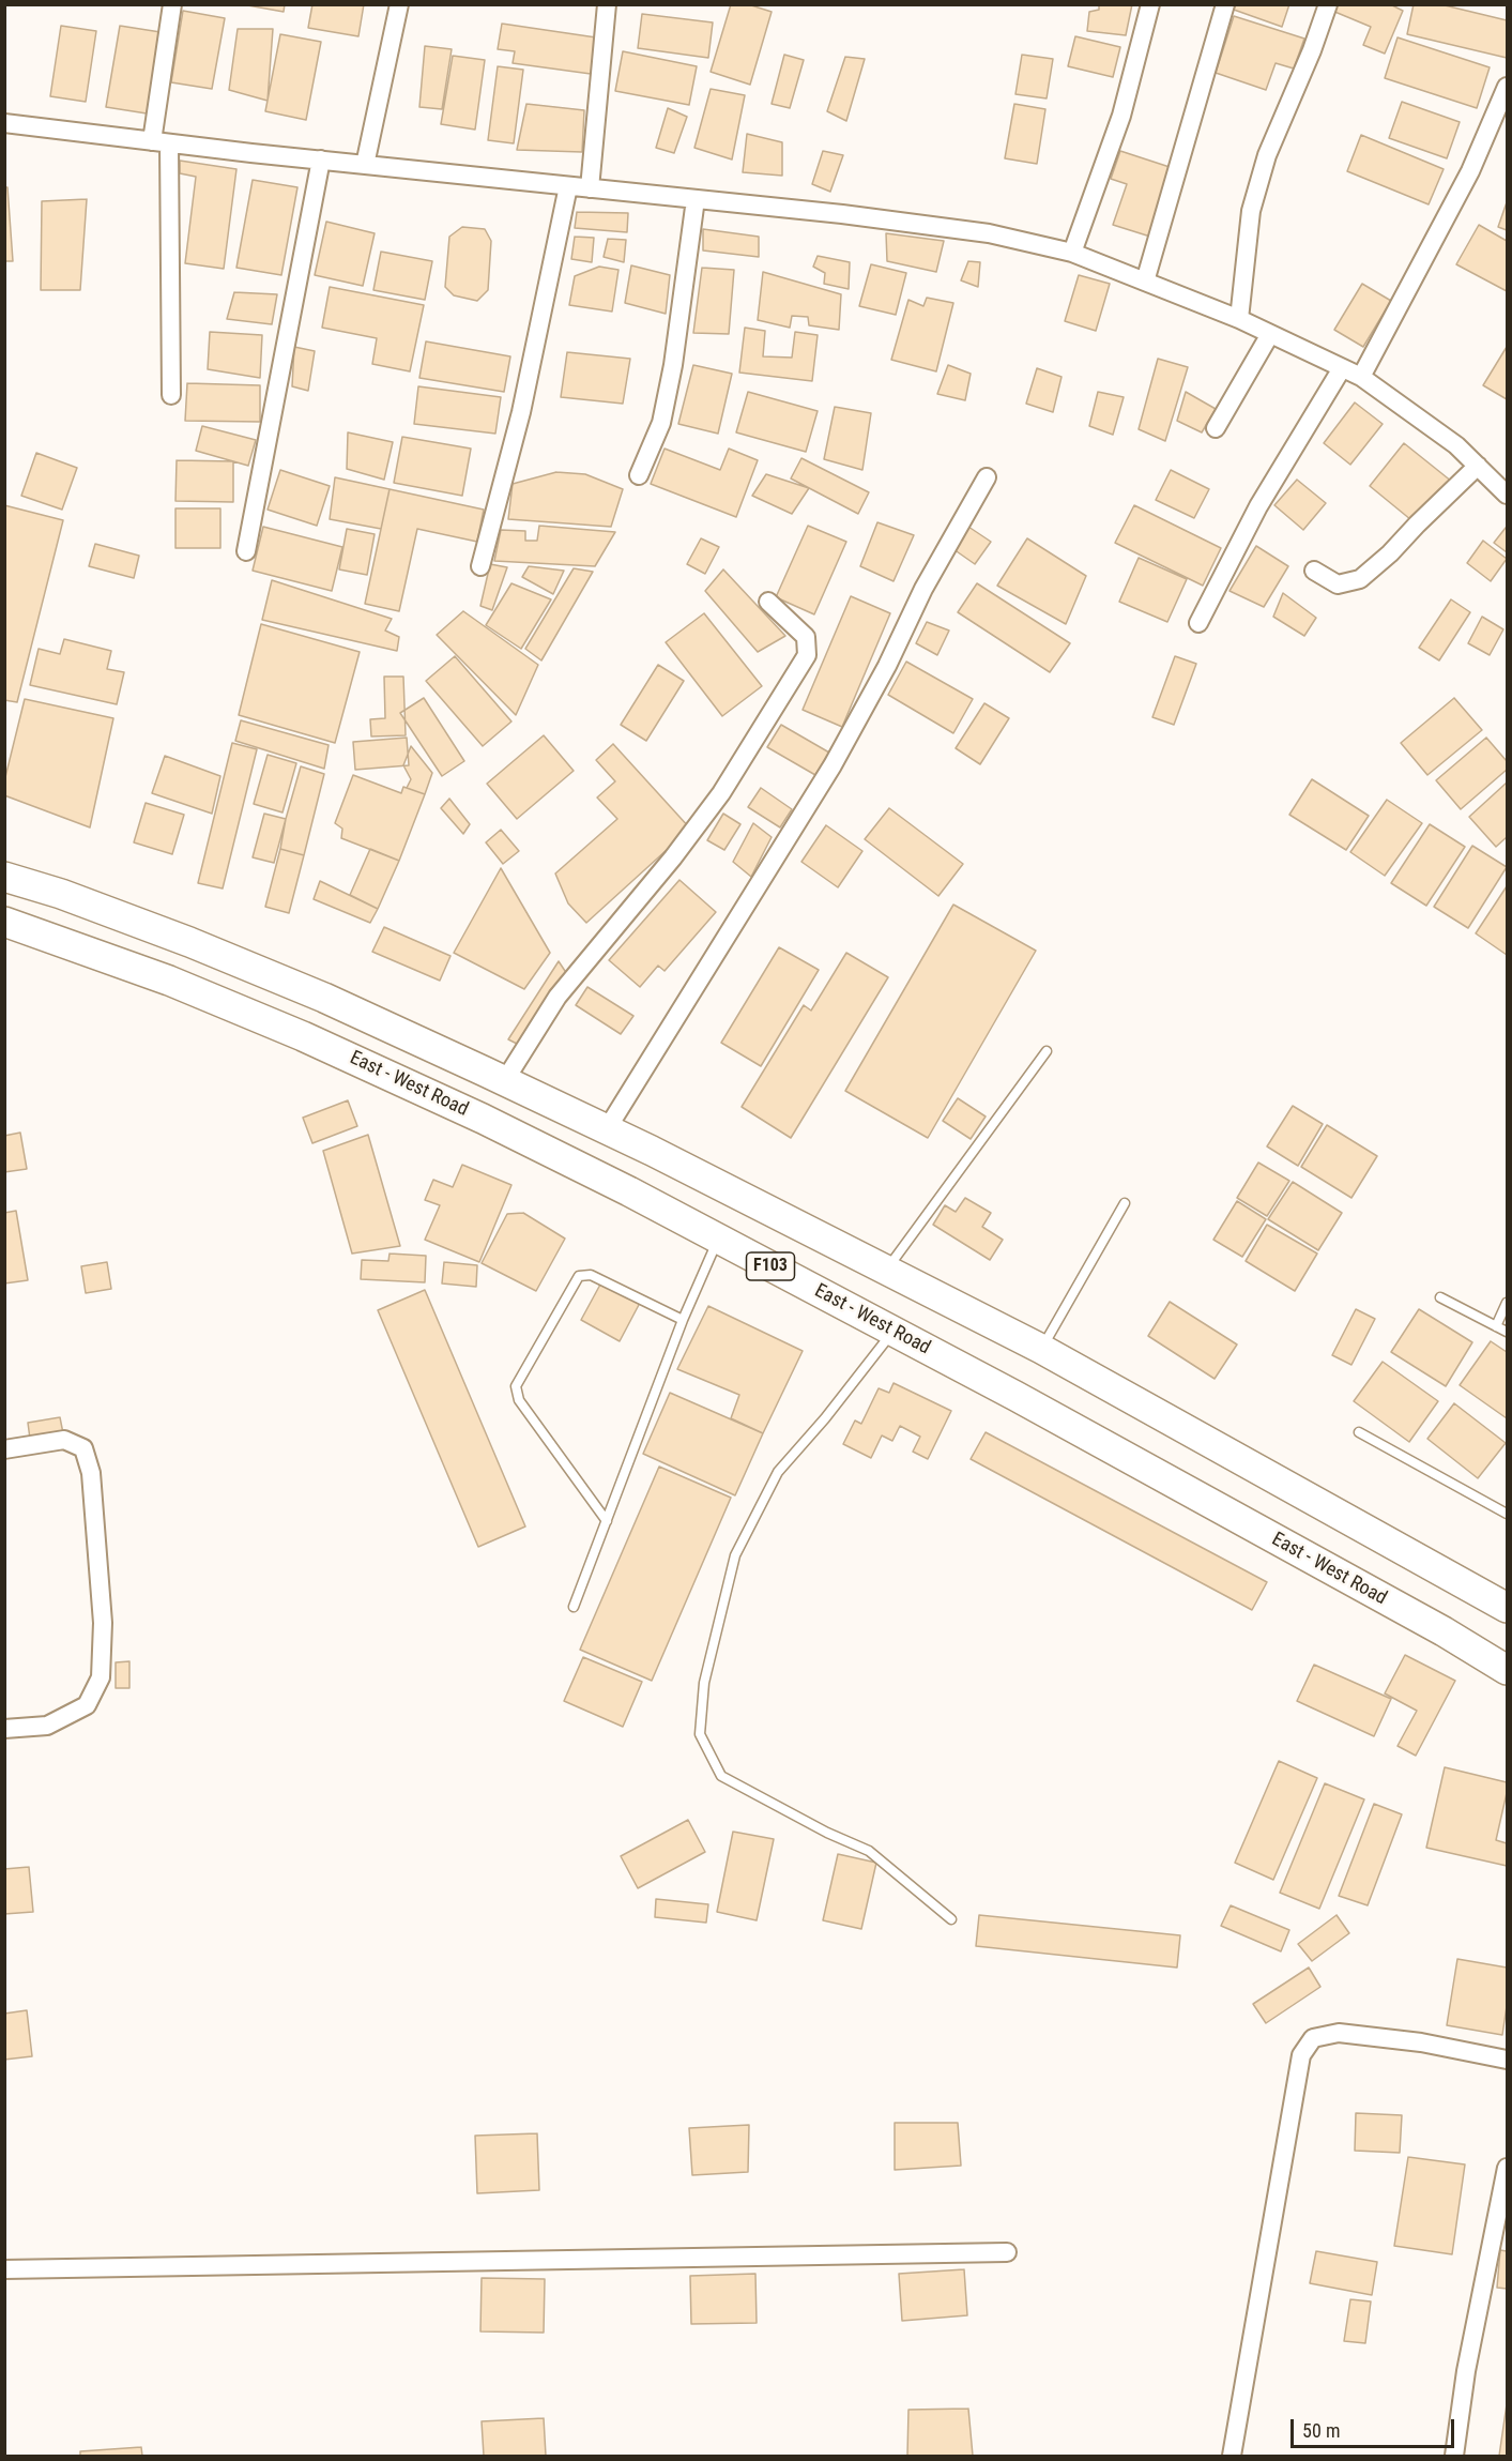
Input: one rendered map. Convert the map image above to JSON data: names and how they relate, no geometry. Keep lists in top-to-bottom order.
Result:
{
  "streets": {
    "main road": ["East - West Road", "F103"]
  },
  "scale_bar": "50 m"
}
